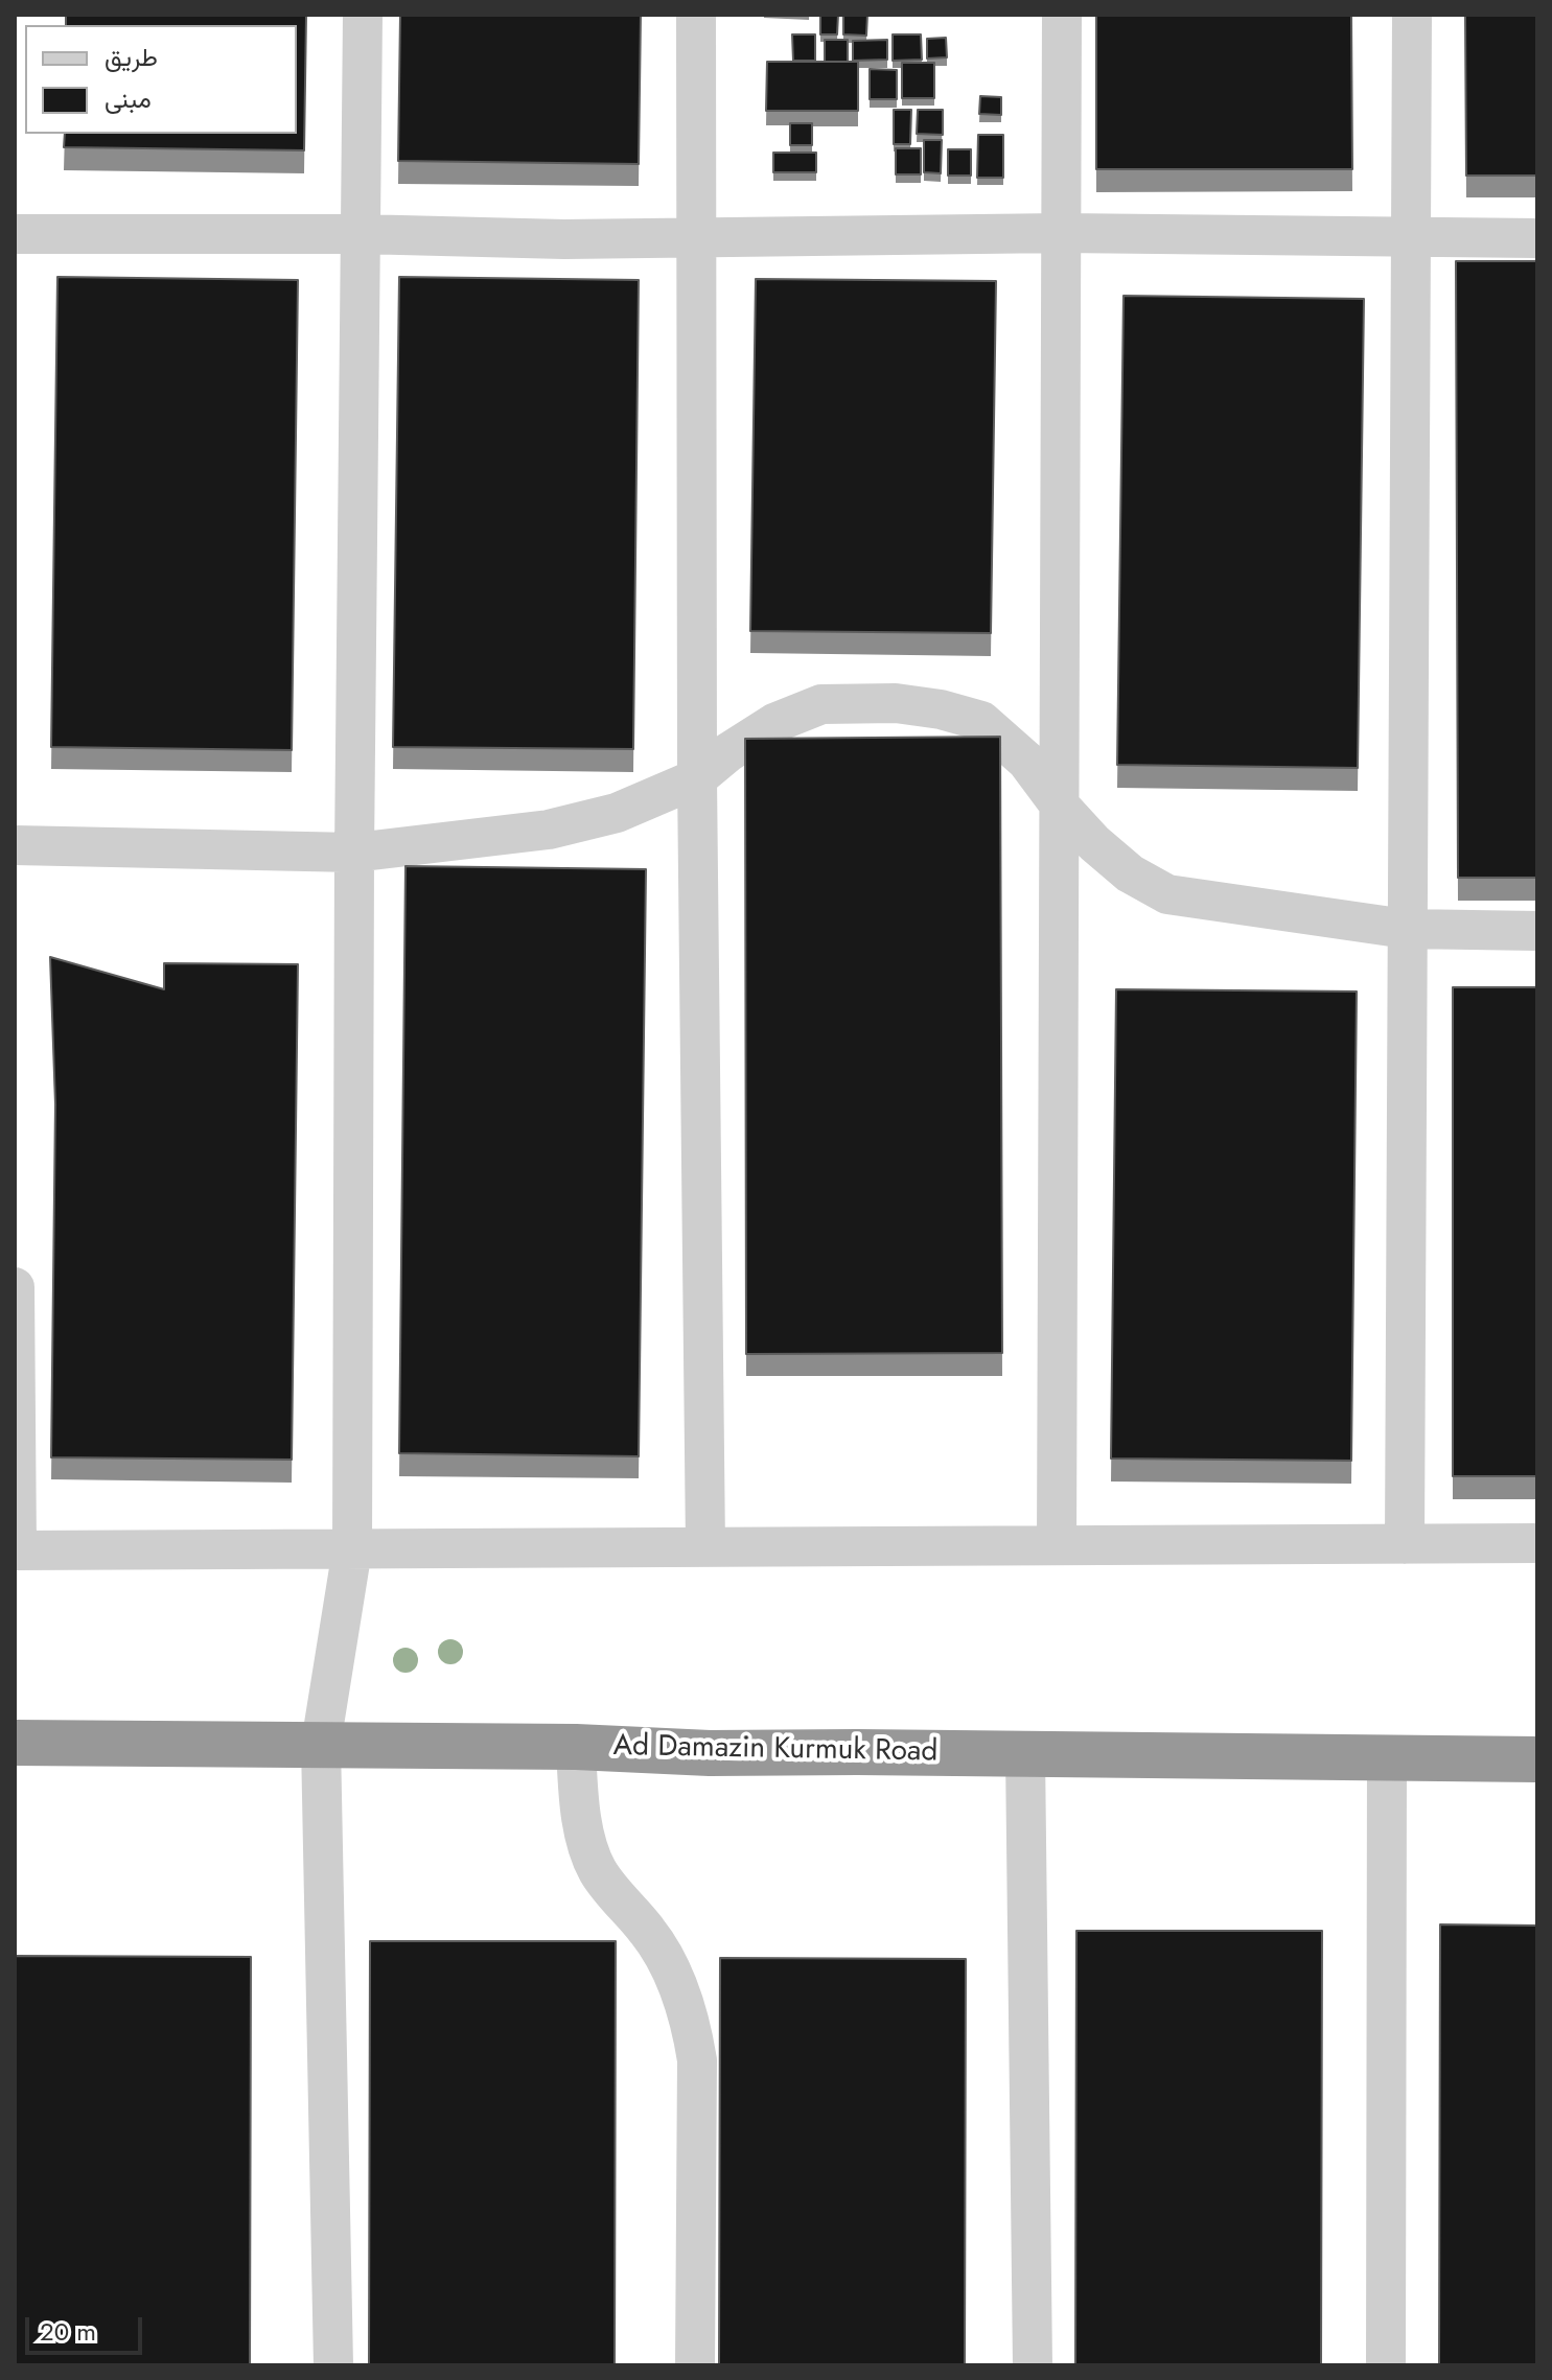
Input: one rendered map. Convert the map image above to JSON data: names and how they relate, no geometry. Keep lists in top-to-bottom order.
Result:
{
  "streets": {
    "highway": ["Ad Damazin Kurmuk Road"]
  },
  "legend": ["طريق", "مبنى"],
  "scale_bar": "20 m"
}
